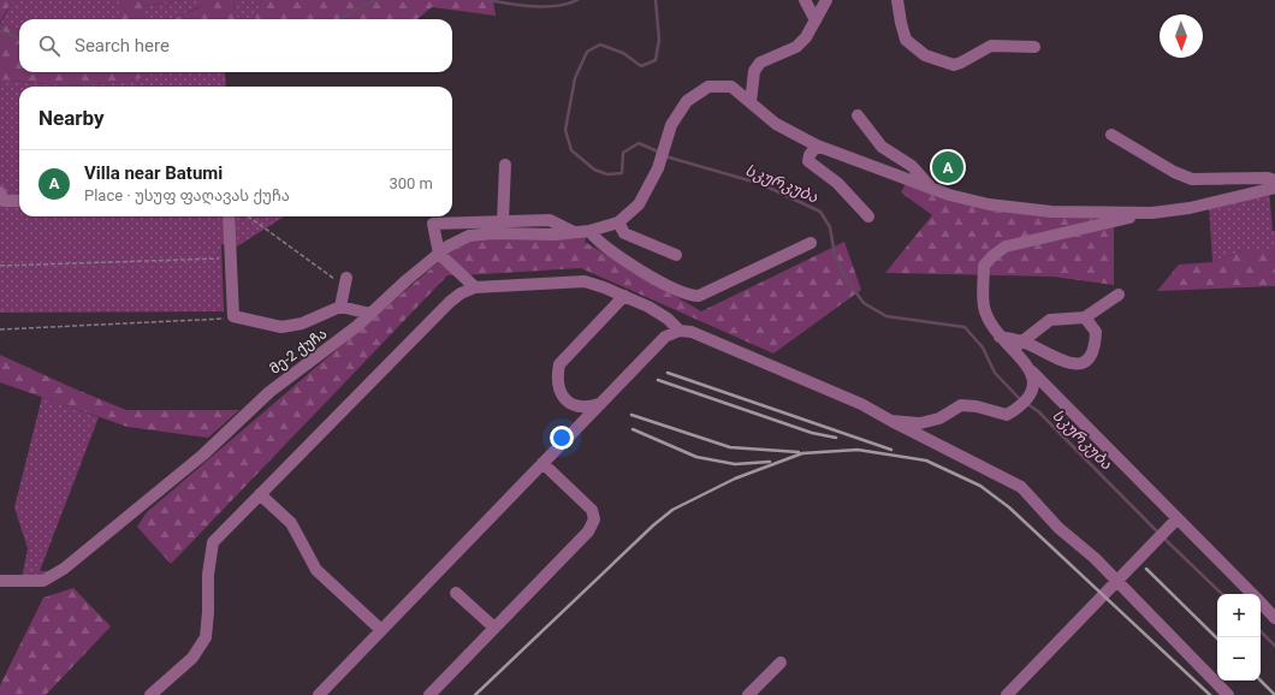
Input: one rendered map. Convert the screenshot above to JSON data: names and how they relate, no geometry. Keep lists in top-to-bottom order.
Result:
{
  "streets": {
    "street": ["მე-2 ქუჩა"]
  },
  "water": ["სკურკუბა"],
  "north": "bottom",
  "page": {
    "search": "Search here",
    "heading": "Nearby",
    "pins": "A",
    "list": [
      {
        "mark": "A",
        "name": "Villa near Batumi",
        "note": "Place · უსუფ ფაღავას ქუჩა",
        "value": "300 m"
      }
    ],
    "map_buttons": ["+", "−"]
  }
}
